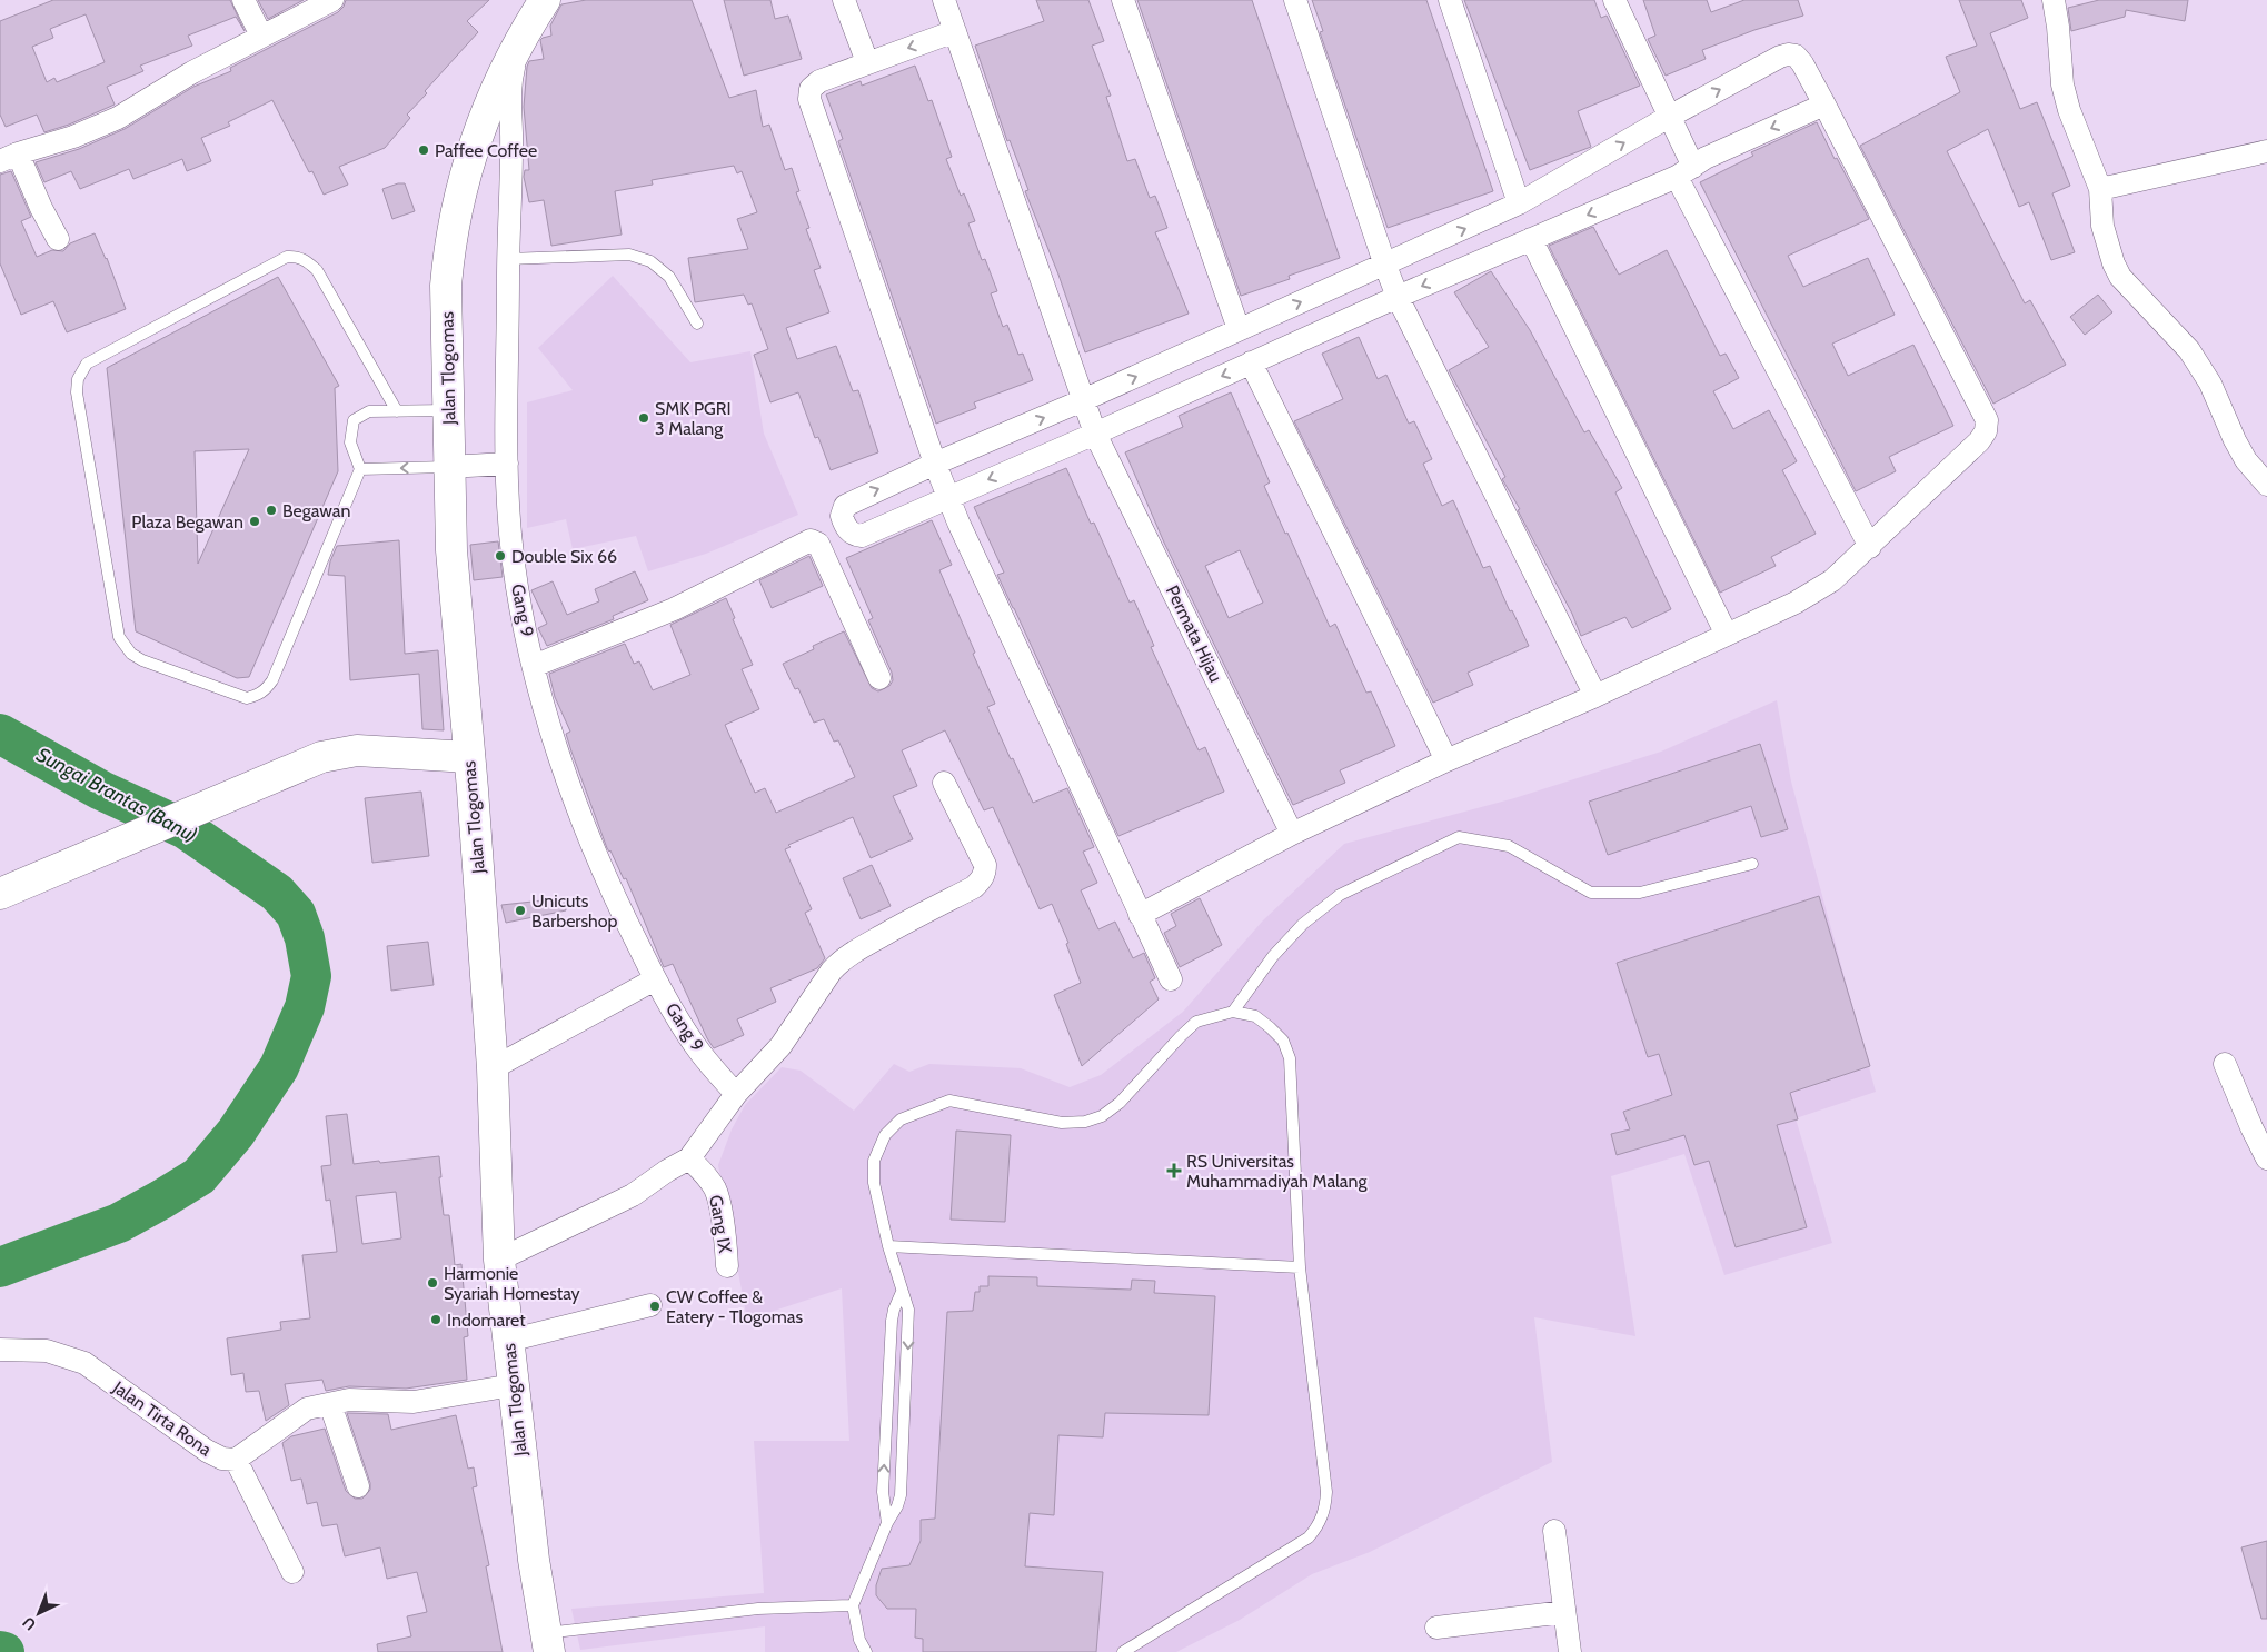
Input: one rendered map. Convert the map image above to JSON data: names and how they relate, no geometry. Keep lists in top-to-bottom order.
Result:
{
  "streets": {
    "main road": ["Jalan Tlogomas"],
    "street": [
      "Gang 9",
      "Permata Hijau",
      "Gang IX",
      "Jalan Tirta Rona"
    ]
  },
  "crossings": [
    ["Jalan Tlogomas", "Gang 9"],
    ["Jalan Tlogomas", "Jalan Tirta Rona"]
  ],
  "water": ["Sungai Brantas (Banu)"],
  "places": {
    "other": [
      "Paffee Coffee",
      "SMK PGRI 3 Malang",
      "Begawan",
      "Plaza Begawan",
      "Double Six 66",
      "Unicuts Barbershop",
      "Harmonie Syariah Homestay",
      "CW Coffee & Eatery - Tlogomas",
      "Indomaret"
    ],
    "health": ["RS Universitas Muhammadiyah Malang"]
  },
  "north": "bottom left"
}
